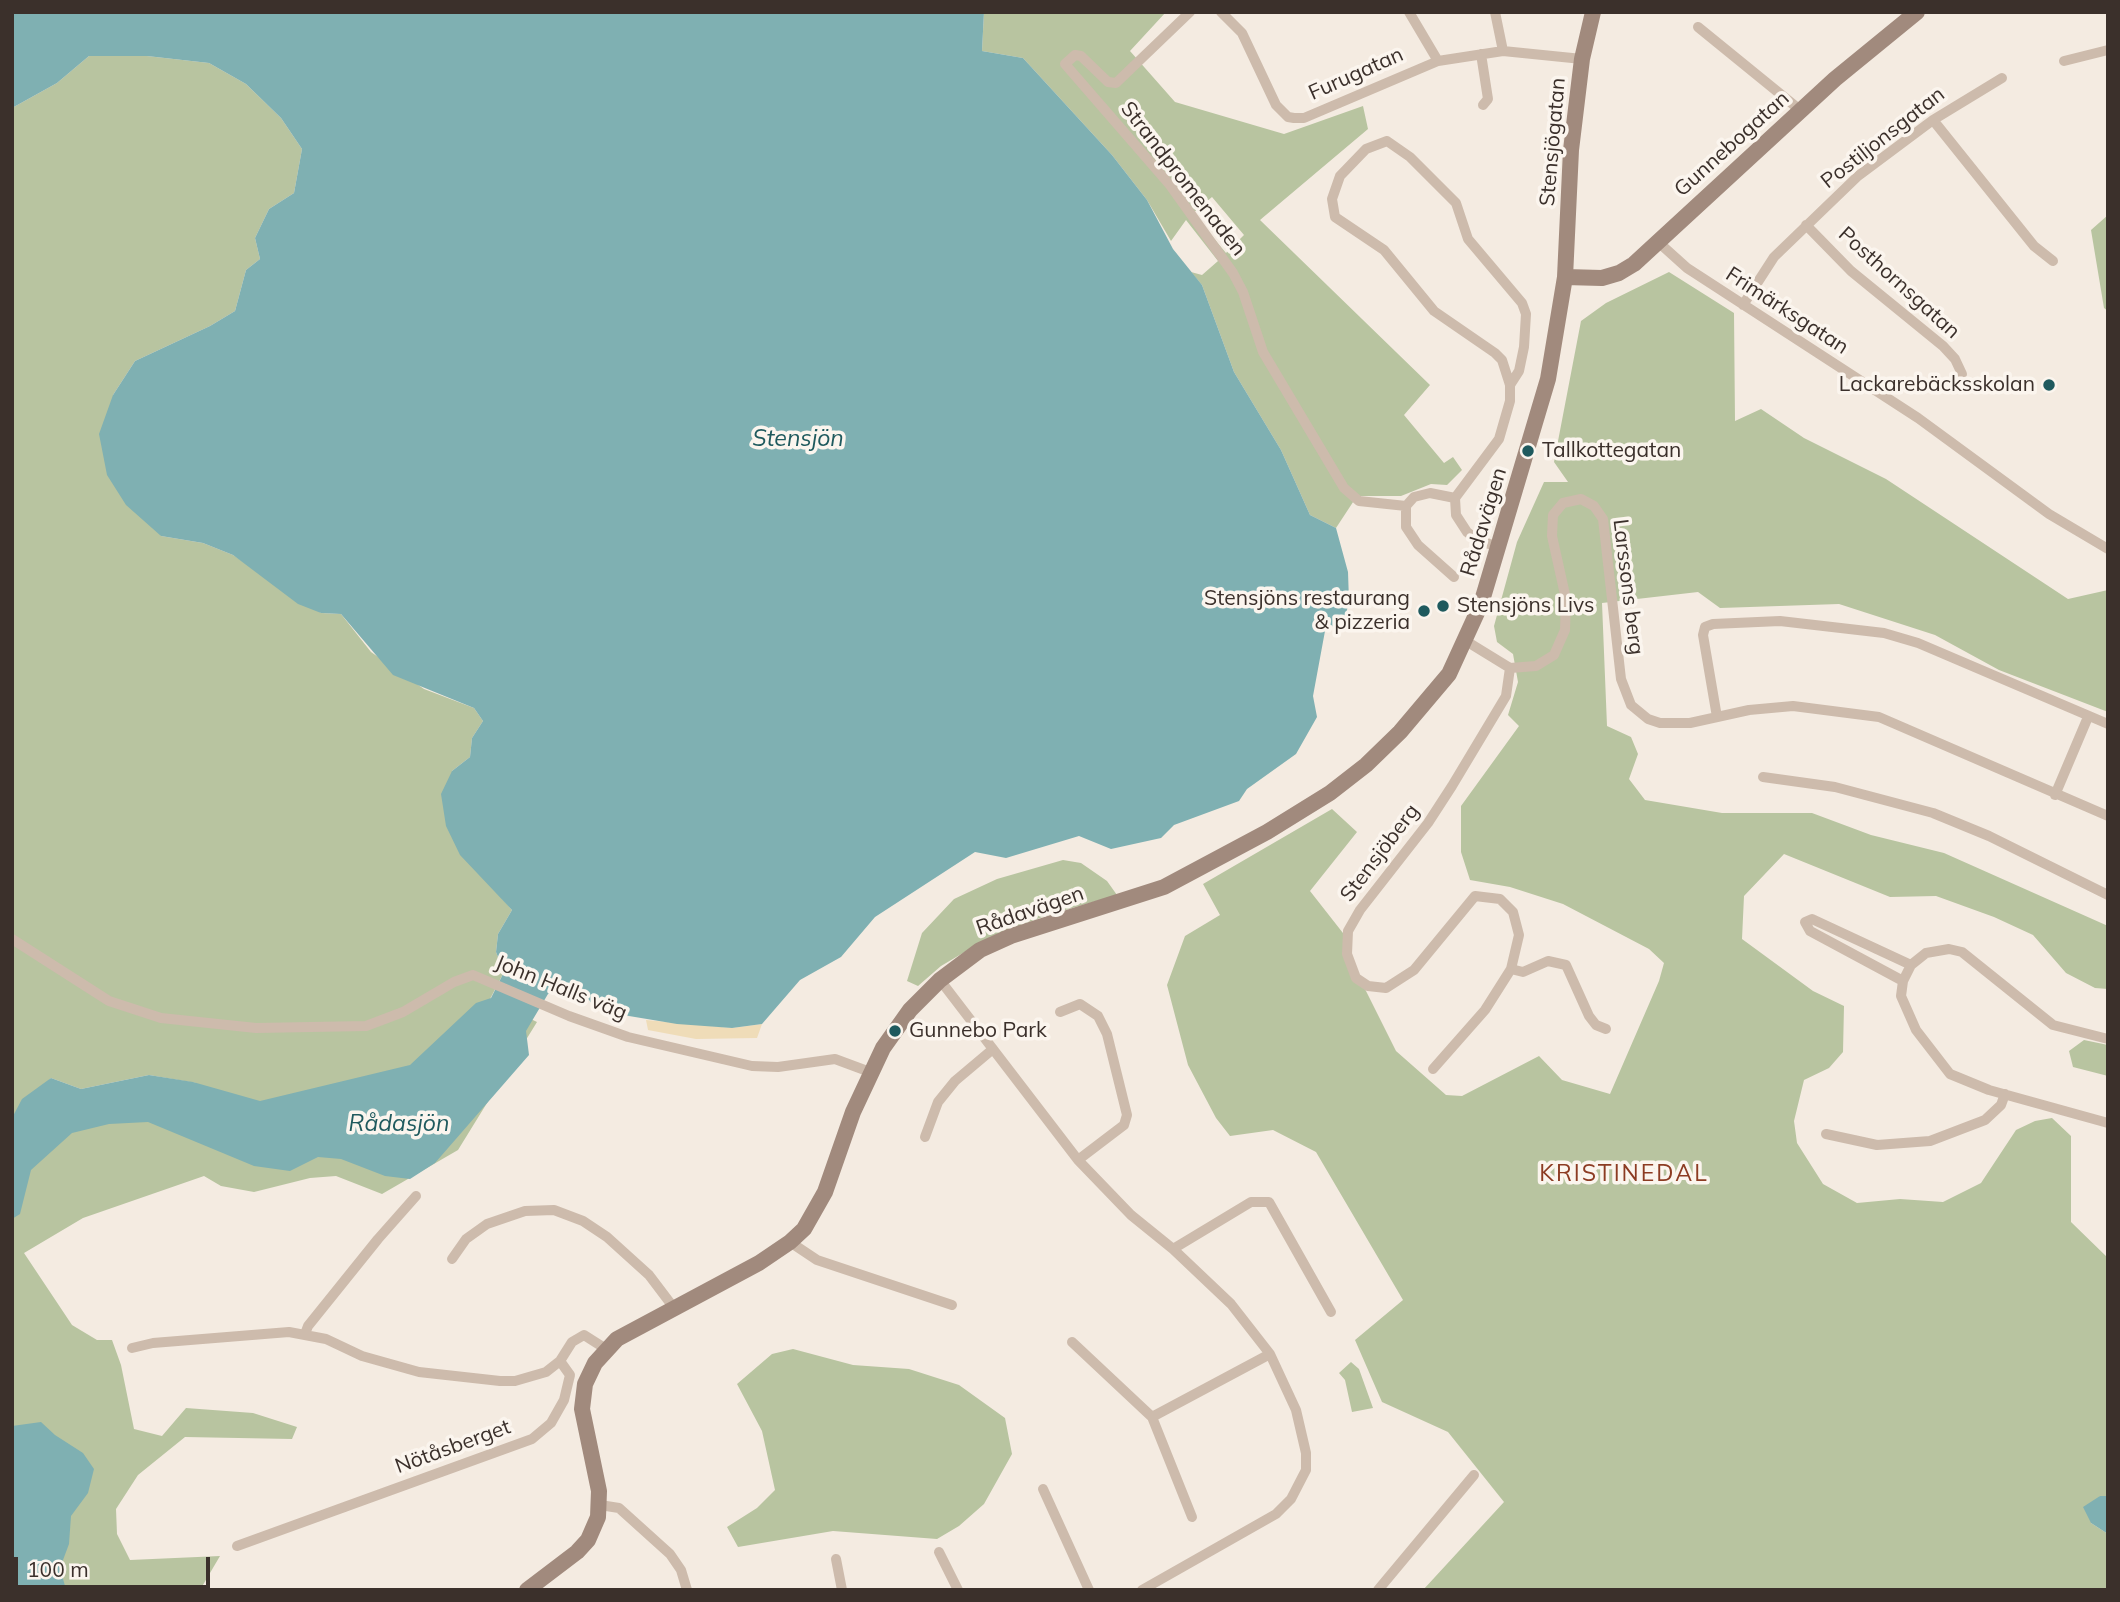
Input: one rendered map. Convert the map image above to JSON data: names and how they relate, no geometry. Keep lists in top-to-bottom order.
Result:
{
  "streets": {
    "street": [
      "Furugatan",
      "Postiljonsgatan",
      "Stensjögatan",
      "Gunnebogatan",
      "Strandpromenaden",
      "Posthornsgatan",
      "Frimärksgatan",
      "Rådavägen",
      "Larssons berg",
      "Stensjöberg",
      "John Halls väg",
      "Nötåsberget"
    ]
  },
  "crossings": [
    ["Furugatan", "Stensjögatan"],
    ["Postiljonsgatan", "Posthornsgatan"],
    ["Postiljonsgatan", "Frimärksgatan"],
    ["Stensjögatan", "Gunnebogatan"],
    ["Stensjögatan", "Rådavägen"],
    ["Gunnebogatan", "Frimärksgatan"],
    ["Gunnebogatan", "Rådavägen"],
    ["Rådavägen", "John Halls väg"],
    ["Larssons berg", "Stensjöberg"]
  ],
  "districts": ["KRISTINEDAL"],
  "water": ["Stensjön", "Rådasjön"],
  "places": [
    "Lackarebäcksskolan",
    "Tallkottegatan",
    "Stensjöns Livs",
    "Stensjöns restaurang & pizzeria",
    "Gunnebo Park"
  ],
  "scale_bar": "100 m"
}
